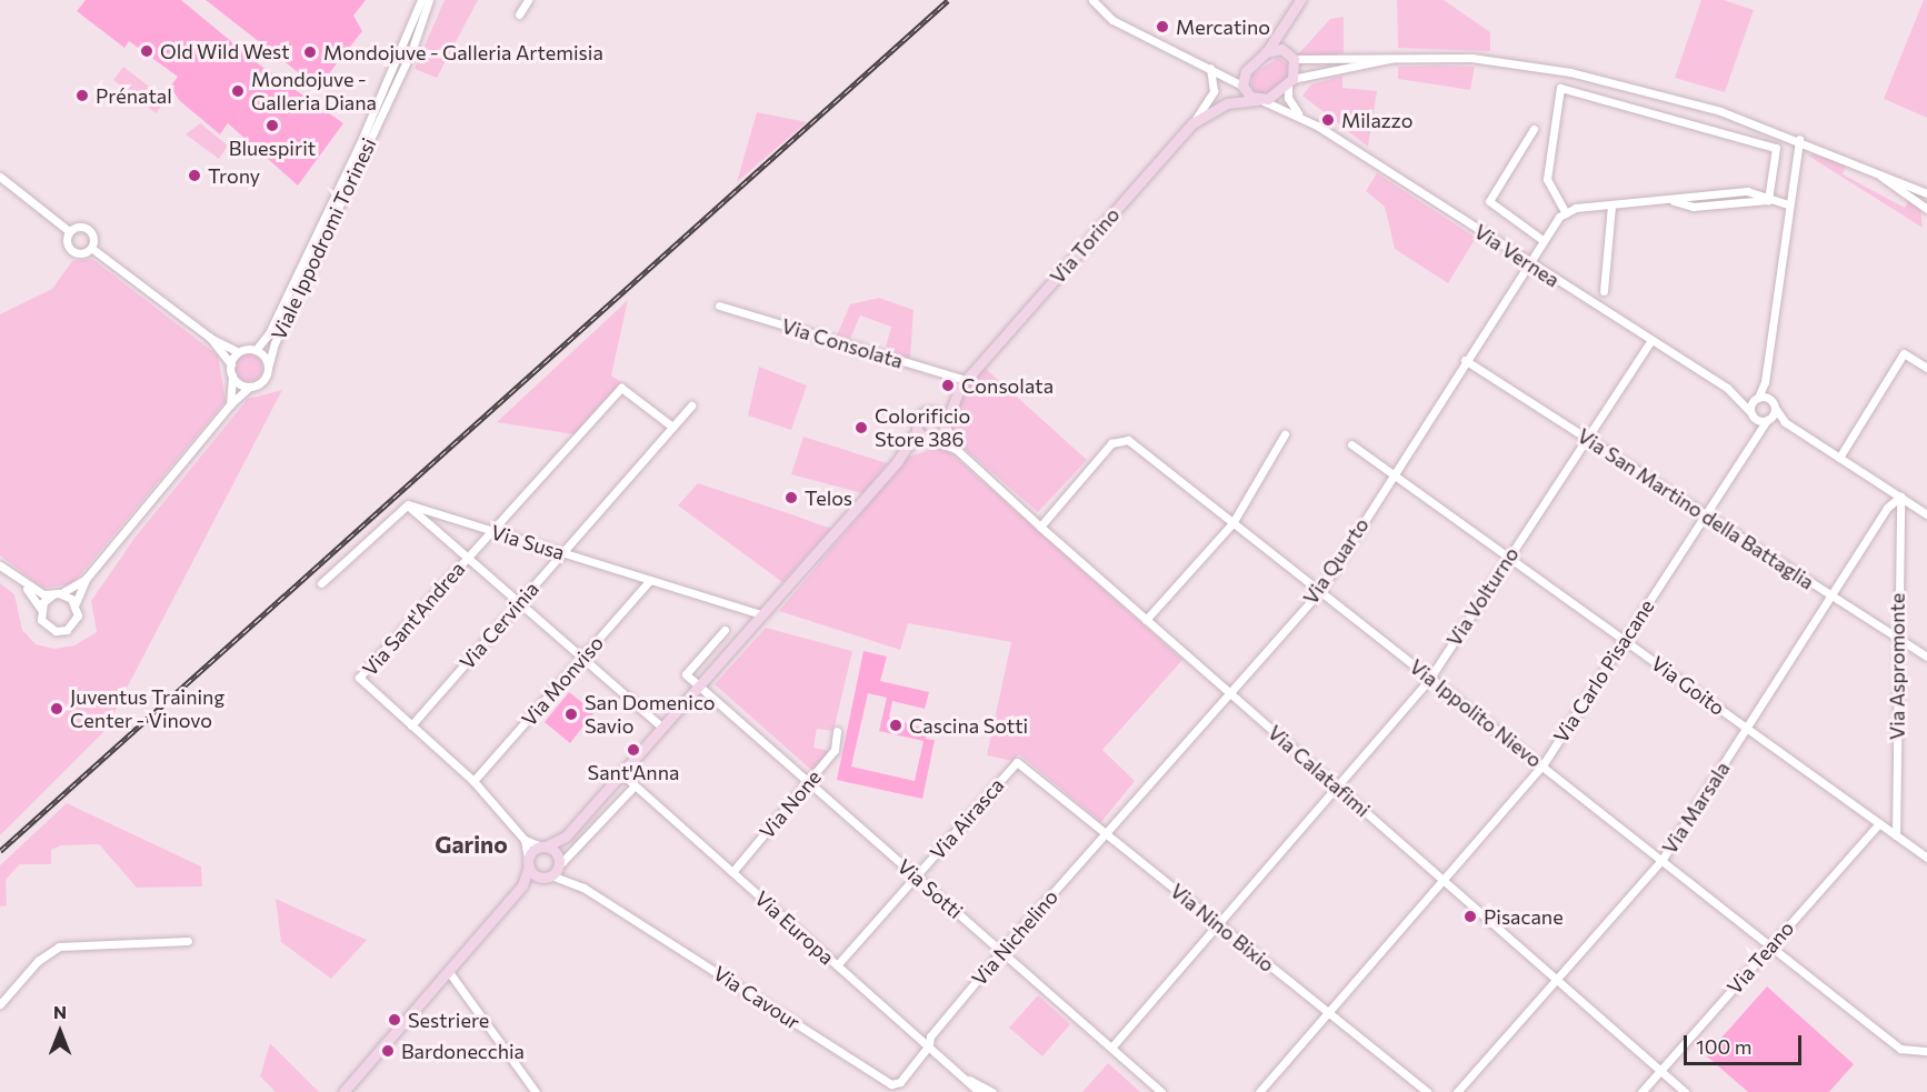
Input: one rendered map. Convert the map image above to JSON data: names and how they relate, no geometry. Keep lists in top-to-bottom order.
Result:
{
  "streets": {
    "main road": ["Via Torino"],
    "street": [
      "Viale Ippodromi Torinesi",
      "Via Vernea",
      "Via Consolata",
      "Via San Martino della Battaglia",
      "Via Susa",
      "Via Quarto",
      "Via Volturno",
      "Via Sant'Andrea",
      "Via Cervinia",
      "Via Aspromonte",
      "Via Carlo Pisacane",
      "Via Monviso",
      "Via Goito",
      "Via Ippolito Nievo",
      "Via Calatafimi",
      "Via None",
      "Via Marsala",
      "Via Airasca",
      "Via Sotti",
      "Via Europa",
      "Via Nino Bixio",
      "Via Nichelino",
      "Via Teano",
      "Via Cavour"
    ]
  },
  "crossings": [
    ["Via Torino", "Via Consolata"],
    ["Via Torino", "Via Susa"],
    ["Via Torino", "Via Calatafimi"],
    ["Via Torino", "Via Sotti"],
    ["Via Torino", "Via Europa"],
    ["Via Vernea", "Via Quarto"],
    ["Via Vernea", "Via Volturno"],
    ["Via San Martino della Battaglia", "Via Quarto"],
    ["Via San Martino della Battaglia", "Via Volturno"],
    ["Via San Martino della Battaglia", "Via Aspromonte"],
    ["Via San Martino della Battaglia", "Via Carlo Pisacane"],
    ["Via San Martino della Battaglia", "Via Marsala"],
    ["Via Susa", "Via Sant'Andrea"],
    ["Via Susa", "Via Cervinia"],
    ["Via Susa", "Via Monviso"],
    ["Via Quarto", "Via Goito"],
    ["Via Quarto", "Via Ippolito Nievo"],
    ["Via Quarto", "Via Calatafimi"],
    ["Via Quarto", "Via Nino Bixio"],
    ["Via Quarto", "Via Nichelino"],
    ["Via Volturno", "Via Goito"],
    ["Via Volturno", "Via Ippolito Nievo"],
    ["Via Volturno", "Via Calatafimi"],
    ["Via Volturno", "Via Sotti"],
    ["Via Volturno", "Via Nino Bixio"],
    ["Via Sant'Andrea", "Via Cervinia"],
    ["Via Sant'Andrea", "Via Monviso"],
    ["Via Aspromonte", "Via Goito"],
    ["Via Aspromonte", "Via Marsala"],
    ["Via Carlo Pisacane", "Via Goito"],
    ["Via Carlo Pisacane", "Via Ippolito Nievo"],
    ["Via Carlo Pisacane", "Via Calatafimi"],
    ["Via Carlo Pisacane", "Via Nino Bixio"],
    ["Via Goito", "Via Marsala"],
    ["Via Goito", "Via Teano"],
    ["Via Ippolito Nievo", "Via Calatafimi"],
    ["Via Ippolito Nievo", "Via Marsala"],
    ["Via Ippolito Nievo", "Via Teano"],
    ["Via Calatafimi", "Via Marsala"],
    ["Via Calatafimi", "Via Teano"],
    ["Via None", "Via Sotti"],
    ["Via None", "Via Europa"],
    ["Via Airasca", "Via Sotti"],
    ["Via Airasca", "Via Europa"],
    ["Via Airasca", "Via Nino Bixio"],
    ["Via Sotti", "Via Nichelino"],
    ["Via Europa", "Via Nichelino"],
    ["Via Europa", "Via Cavour"],
    ["Via Nino Bixio", "Via Nichelino"],
    ["Via Nichelino", "Via Cavour"]
  ],
  "districts": ["Garino"],
  "places": [
    "Mercatino",
    "Old Wild West",
    "Mondojuve - Galleria Artemisia",
    "Mondojuve - Galleria Diana",
    "Prénatal",
    "Milazzo",
    "Bluespirit",
    "Trony",
    "Consolata",
    "Colorificio Store 386",
    "Telos",
    "Juventus Training Center - Vinovo",
    "San Domenico Savio",
    "Cascina Sotti",
    "Sant'Anna",
    "Pisacane",
    "Sestriere",
    "Bardonecchia"
  ],
  "scale_bar": "100 m",
  "north": "top"
}
